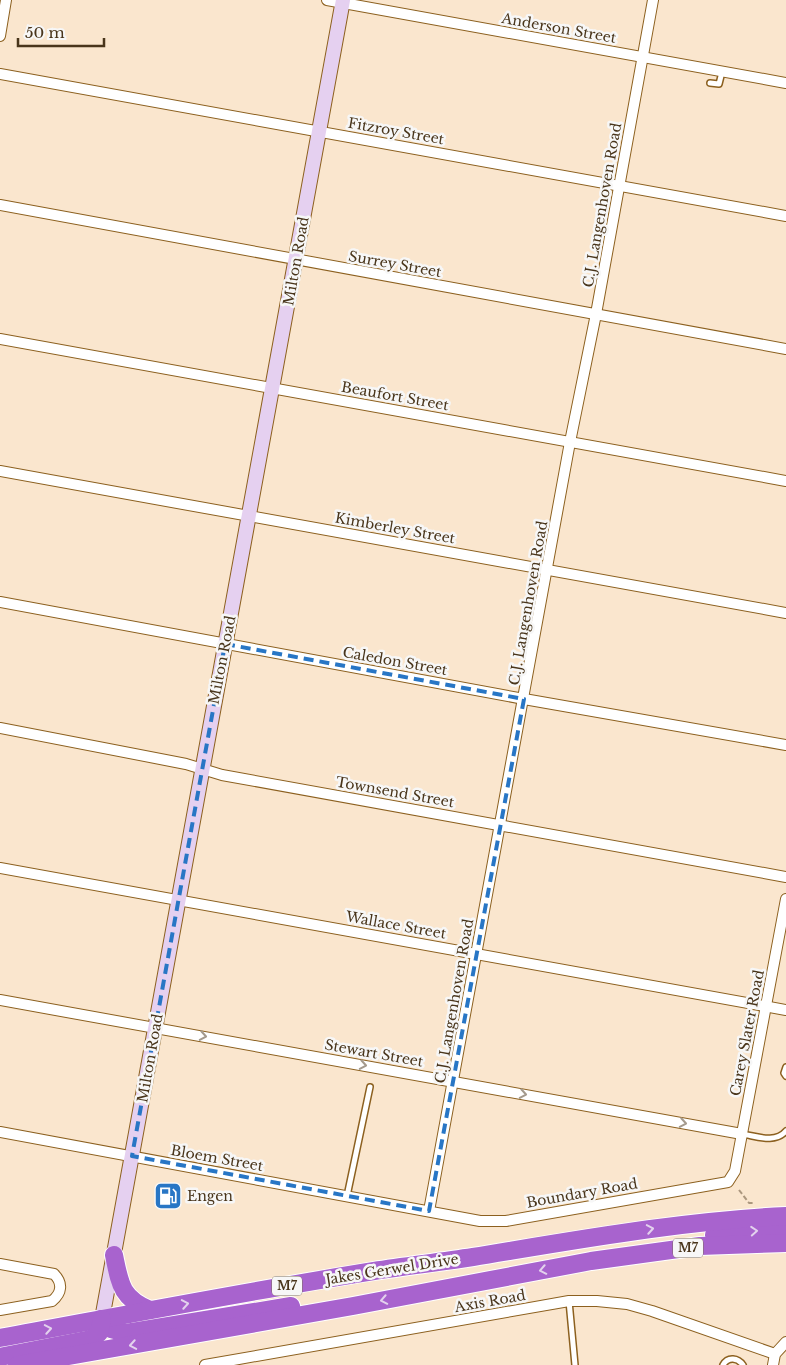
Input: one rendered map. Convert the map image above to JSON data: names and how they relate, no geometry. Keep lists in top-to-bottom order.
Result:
{
  "streets": {
    "highway": ["M7", "Jakes Gerwel Drive"],
    "street": [
      "Anderson Street",
      "Fitzroy Street",
      "C.J. Langenhoven Road",
      "Milton Road",
      "Surrey Street",
      "Beaufort Street",
      "Kimberley Street",
      "Caledon Street",
      "Townsend Street",
      "Wallace Street",
      "Carey Slater Road",
      "Stewart Street",
      "Bloem Street",
      "Boundary Road",
      "Axis Road"
    ]
  },
  "crossings": [
    ["Anderson Street", "C.J. Langenhoven Road"],
    ["Anderson Street", "Milton Road"],
    ["Fitzroy Street", "C.J. Langenhoven Road"],
    ["Fitzroy Street", "Milton Road"],
    ["C.J. Langenhoven Road", "Surrey Street"],
    ["C.J. Langenhoven Road", "Beaufort Street"],
    ["C.J. Langenhoven Road", "Kimberley Street"],
    ["C.J. Langenhoven Road", "Caledon Street"],
    ["C.J. Langenhoven Road", "Townsend Street"],
    ["C.J. Langenhoven Road", "Wallace Street"],
    ["C.J. Langenhoven Road", "Stewart Street"],
    ["C.J. Langenhoven Road", "Bloem Street"],
    ["C.J. Langenhoven Road", "Boundary Road"],
    ["Milton Road", "Surrey Street"],
    ["Milton Road", "Beaufort Street"],
    ["Milton Road", "Kimberley Street"],
    ["Milton Road", "Caledon Street"],
    ["Milton Road", "Townsend Street"],
    ["Milton Road", "Wallace Street"],
    ["Milton Road", "Stewart Street"],
    ["Milton Road", "Bloem Street"],
    ["Milton Road", "Jakes Gerwel Drive"],
    ["Wallace Street", "Carey Slater Road"],
    ["Carey Slater Road", "Stewart Street"],
    ["Carey Slater Road", "Boundary Road"],
    ["Bloem Street", "Boundary Road"]
  ],
  "one_way": ["Stewart Street"],
  "places": {
    "fuel station": ["Engen"]
  },
  "scale_bar": "50 m"
}
